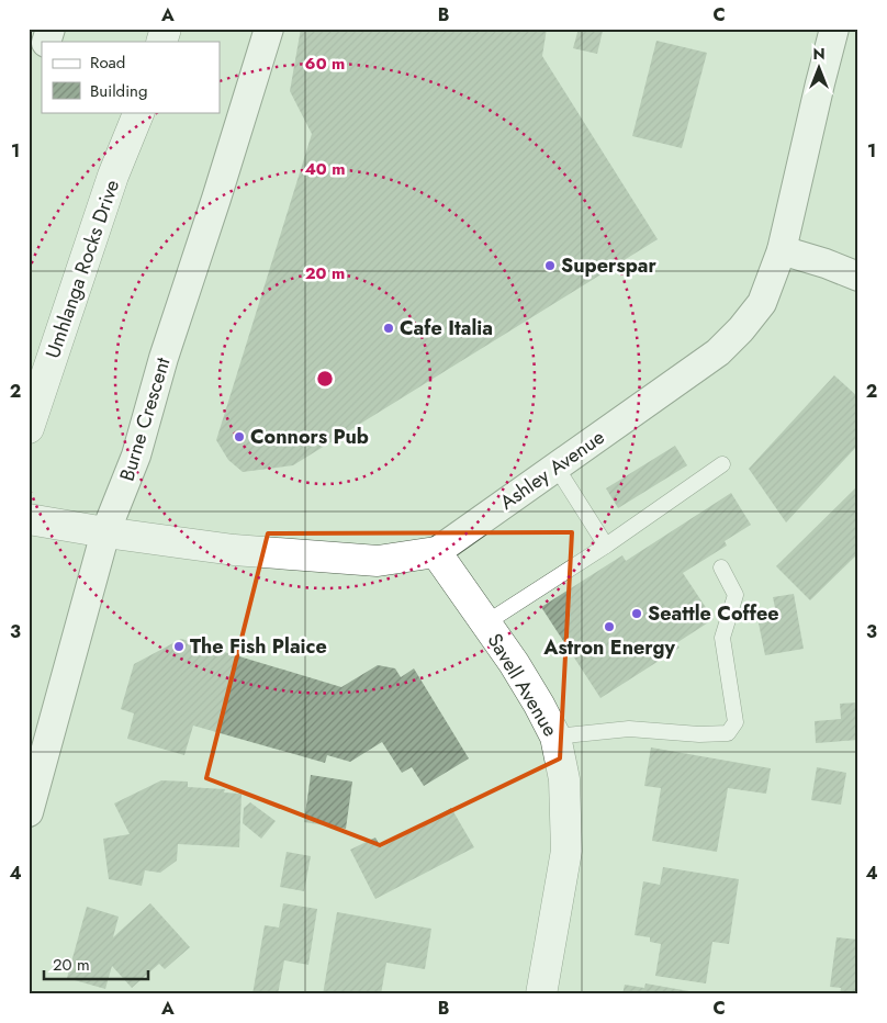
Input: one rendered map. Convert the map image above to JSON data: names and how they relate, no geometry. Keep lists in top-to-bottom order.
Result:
{
  "streets": {
    "street": [
      "Umhlanga Rocks Drive",
      "Burne Crescent",
      "Ashley Avenue",
      "Savell Avenue"
    ]
  },
  "crossings": [
    ["Burne Crescent", "Ashley Avenue"],
    ["Ashley Avenue", "Savell Avenue"]
  ],
  "places": [
    "Superspar",
    "Cafe Italia",
    "Connors Pub",
    "Seattle Coffee",
    "Astron Energy",
    "The Fish Plaice"
  ],
  "legend": ["Road", "Building"],
  "scale_bar": "20 m",
  "north": "top",
  "grid": {
    "columns": ["A", "B", "C"],
    "rows": [
      "1",
      "2",
      "3",
      "4"
    ]
  },
  "rings": ["60 m", "40 m", "20 m"]
}
